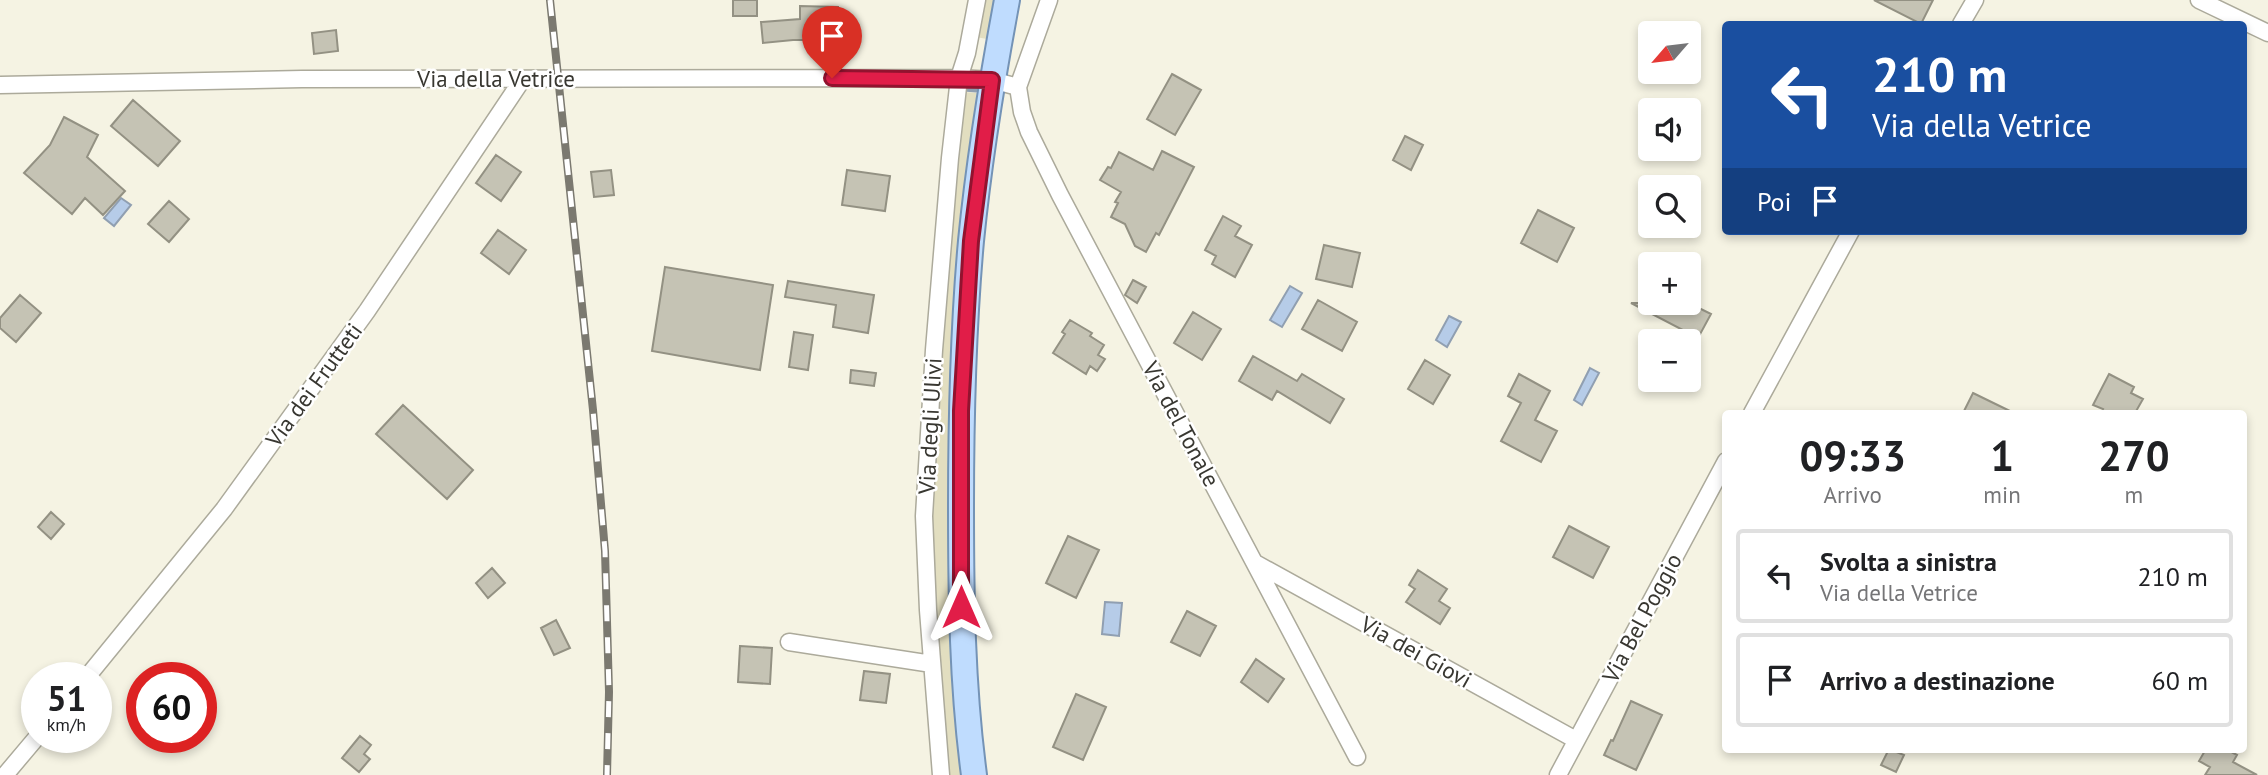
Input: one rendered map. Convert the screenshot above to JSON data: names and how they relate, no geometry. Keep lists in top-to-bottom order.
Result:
{
  "streets": {
    "street": [
      "Via della Vetrice",
      "Via dei Frutteti",
      "Via del Tonale",
      "Via degli Ulivi",
      "Via Bel Poggio",
      "Via dei Giovi"
    ]
  },
  "crossings": [
    ["Via della Vetrice", "Via dei Frutteti"],
    ["Via della Vetrice", "Via del Tonale"],
    ["Via della Vetrice", "Via degli Ulivi"],
    ["Via del Tonale", "Via dei Giovi"],
    ["Via Bel Poggio", "Via dei Giovi"]
  ],
  "north": "bottom left",
  "page": {
    "map_buttons": ["+", "−"],
    "turn": ["210 m", "Via della Vetrice"],
    "then": "Poi",
    "eta": [
      "09:33",
      "Arrivo",
      "1",
      "min",
      "270",
      "m"
    ],
    "list": [
      {
        "name": "Svolta a sinistra",
        "note": "Via della Vetrice",
        "value": "210 m"
      },
      {
        "name": "Arrivo a destinazione",
        "value": "60 m"
      }
    ],
    "speed": "51 km/h",
    "limit": "60"
  }
}
